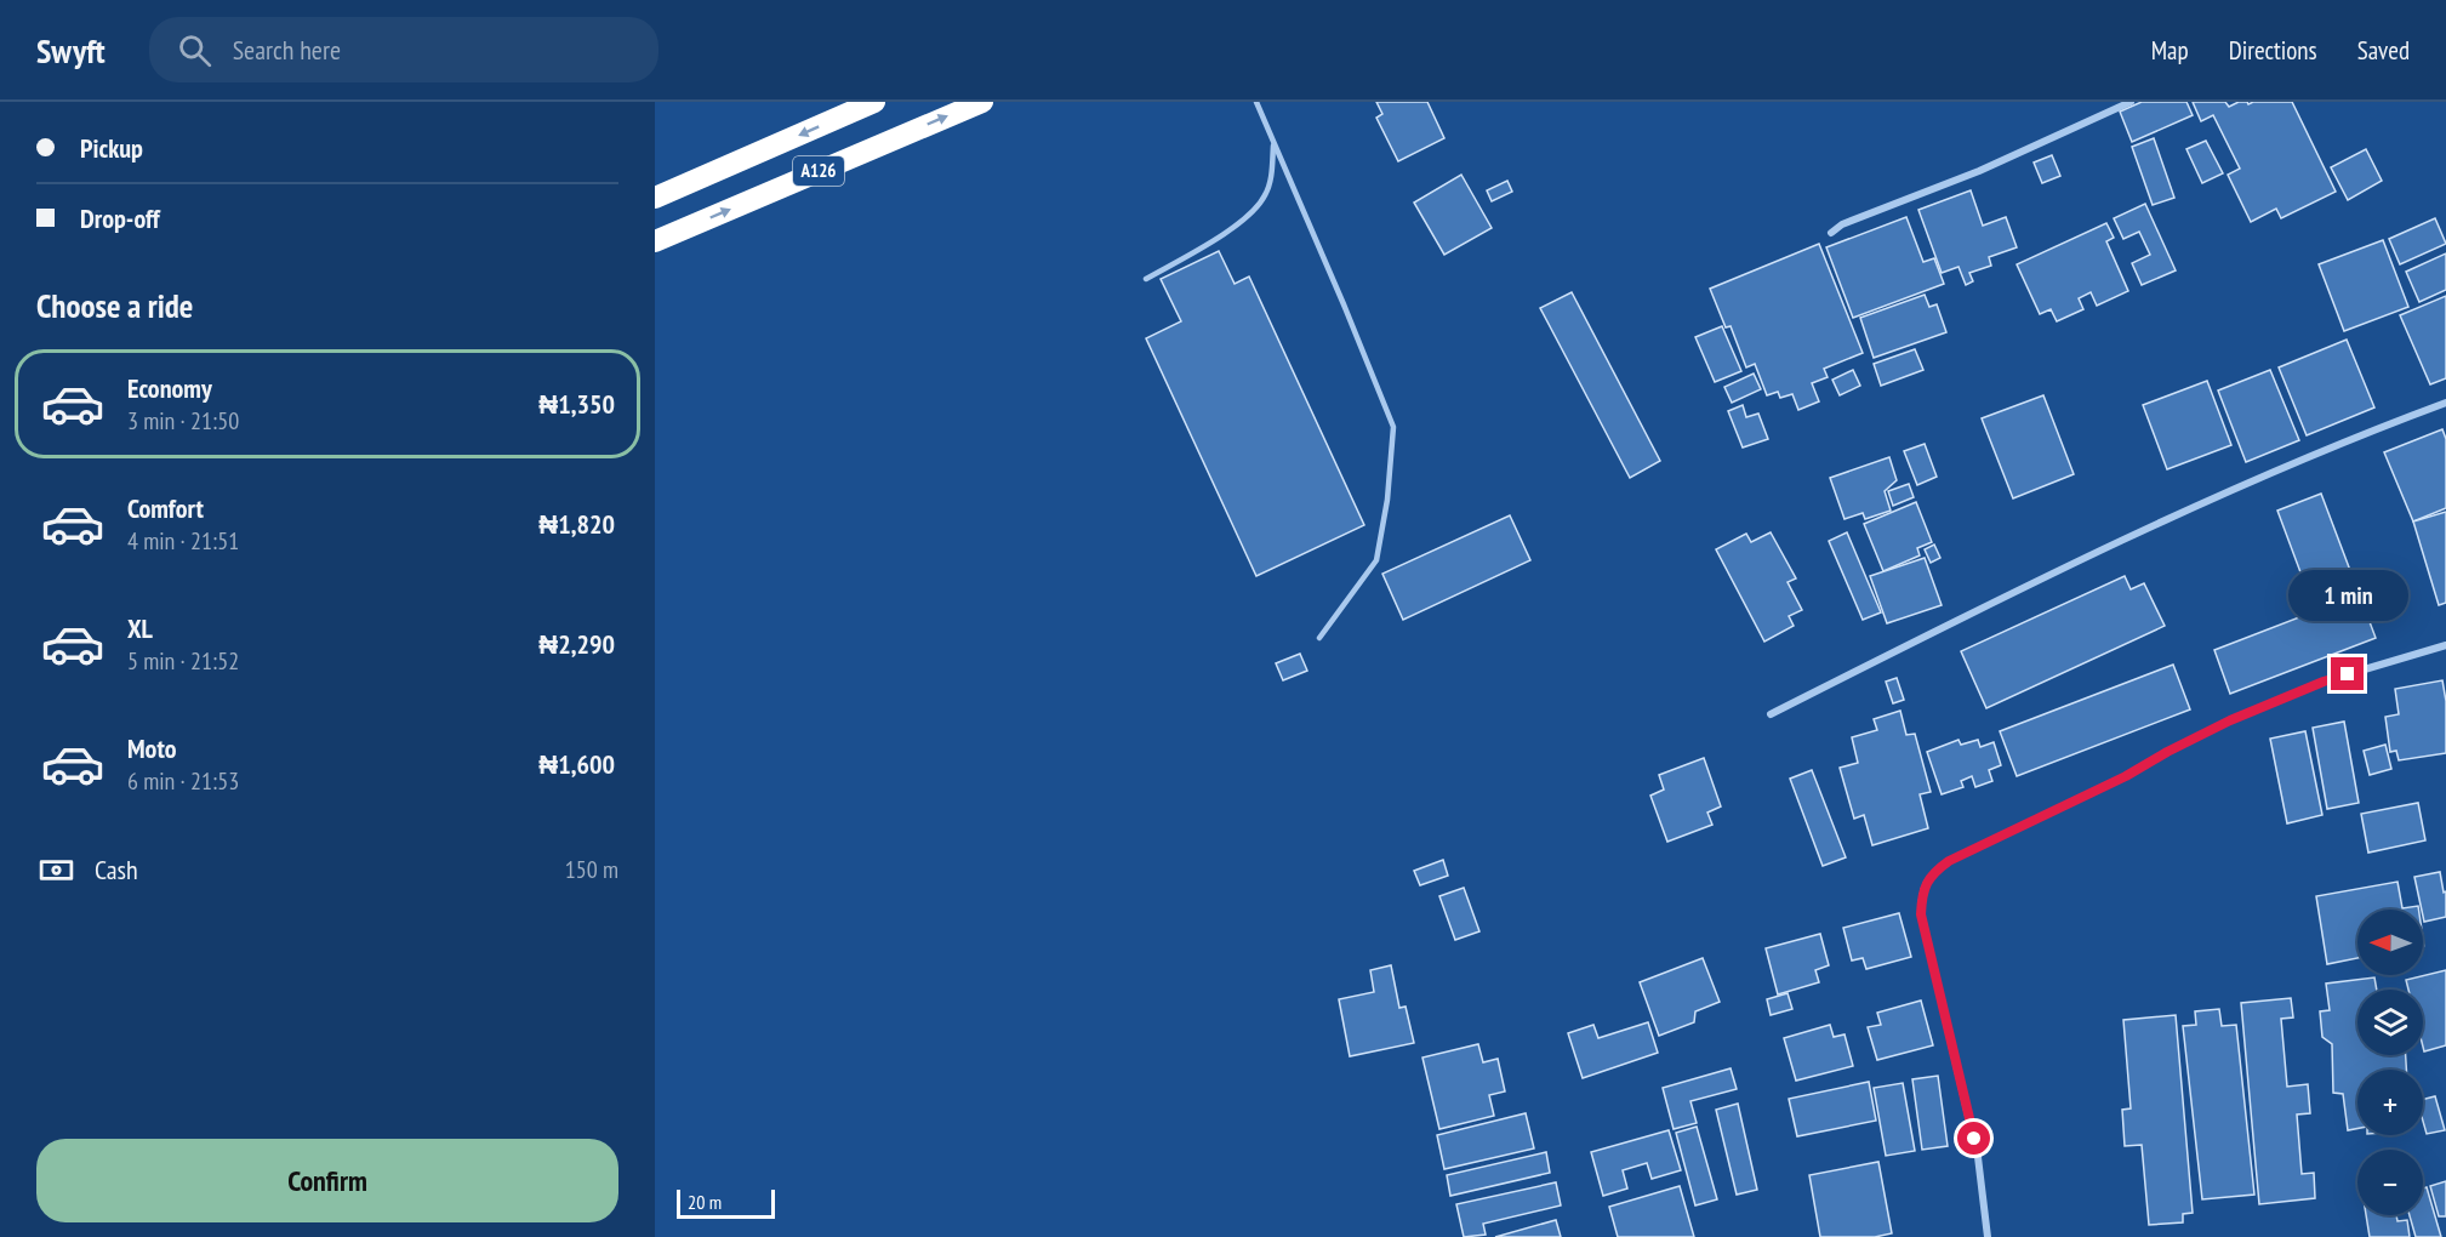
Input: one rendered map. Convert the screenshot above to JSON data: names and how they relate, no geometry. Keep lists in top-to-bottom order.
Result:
{
  "streets": {
    "highway": ["A126"]
  },
  "scale_bar": "20 m",
  "north": "left",
  "page": {
    "header": "Swyft",
    "search": "Search here",
    "nav": ["Map", "Directions", "Saved"],
    "banner": ["Pickup", "Drop-off"],
    "heading": "Choose a ride",
    "list": [
      {
        "name": "Economy",
        "note": "3 min · 21:50",
        "value": "₦1,350"
      },
      {
        "name": "Comfort",
        "note": "4 min · 21:51",
        "value": "₦1,820"
      },
      {
        "name": "XL",
        "note": "5 min · 21:52",
        "value": "₦2,290"
      },
      {
        "name": "Moto",
        "note": "6 min · 21:53",
        "value": "₦1,600"
      }
    ],
    "bubble": "1 min",
    "pay": ["Cash", "150 m"],
    "map_buttons": ["+", "−"],
    "buttons": "Confirm",
    "scale": "20 m"
  }
}
